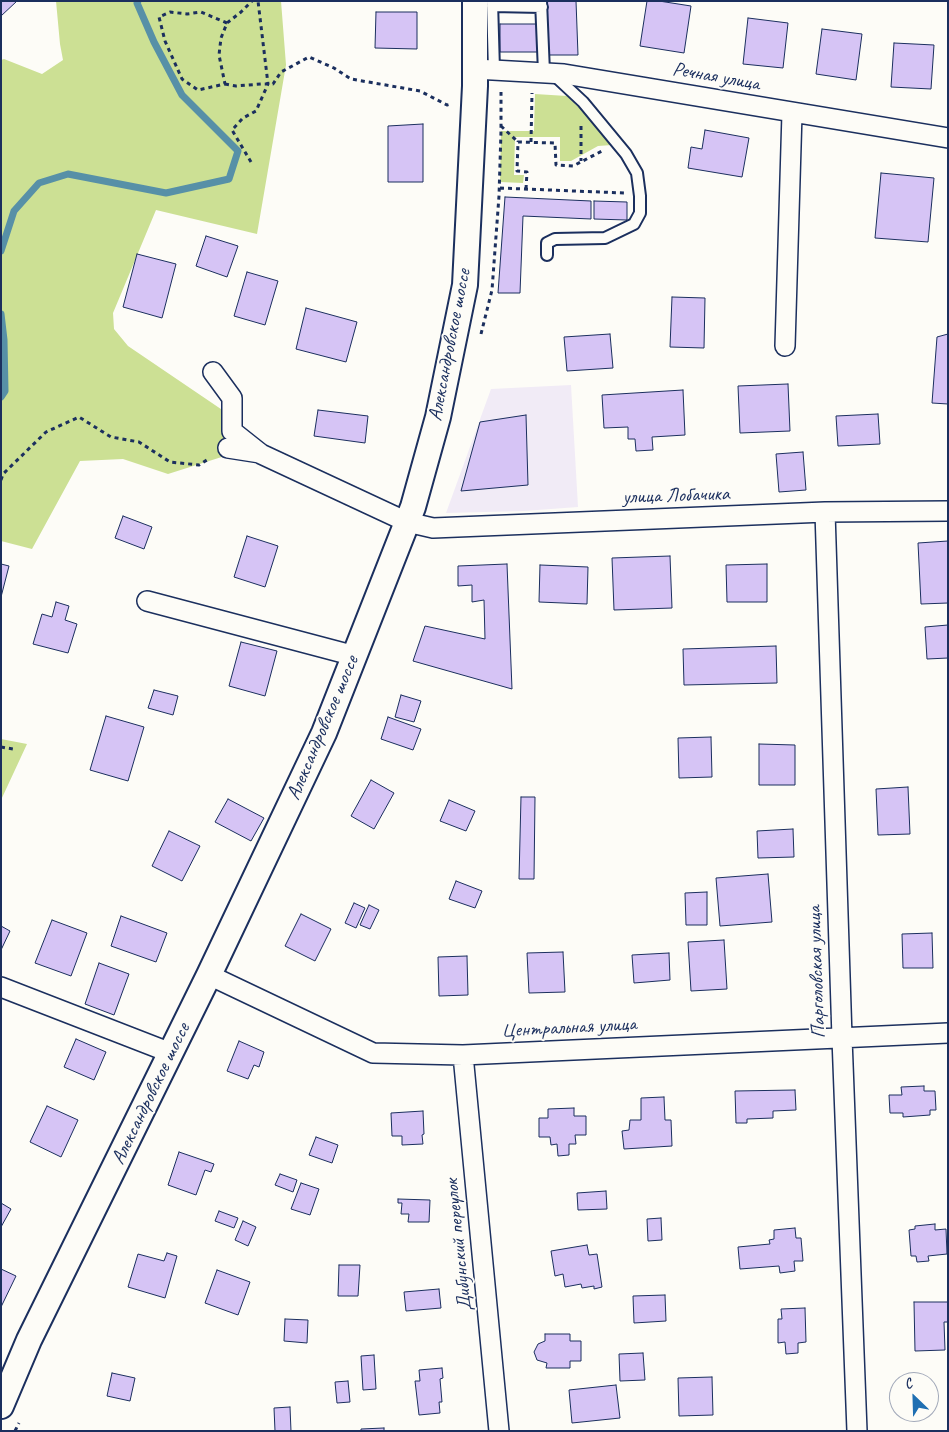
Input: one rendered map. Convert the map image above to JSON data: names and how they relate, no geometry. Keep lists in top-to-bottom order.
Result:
{
  "streets": {
    "street": [
      "Речная улица",
      "Александровское шоссе",
      "улица Лобачика",
      "Парголовская улица",
      "Центральная улица",
      "Дибунский переулок"
    ]
  },
  "crossings": [
    ["Речная улица", "Александровское шоссе"],
    ["Александровское шоссе", "улица Лобачика"],
    ["Александровское шоссе", "Центральная улица"],
    ["улица Лобачика", "Парголовская улица"],
    ["Парголовская улица", "Центральная улица"],
    ["Центральная улица", "Дибунский переулок"]
  ],
  "north": "top left"
}
